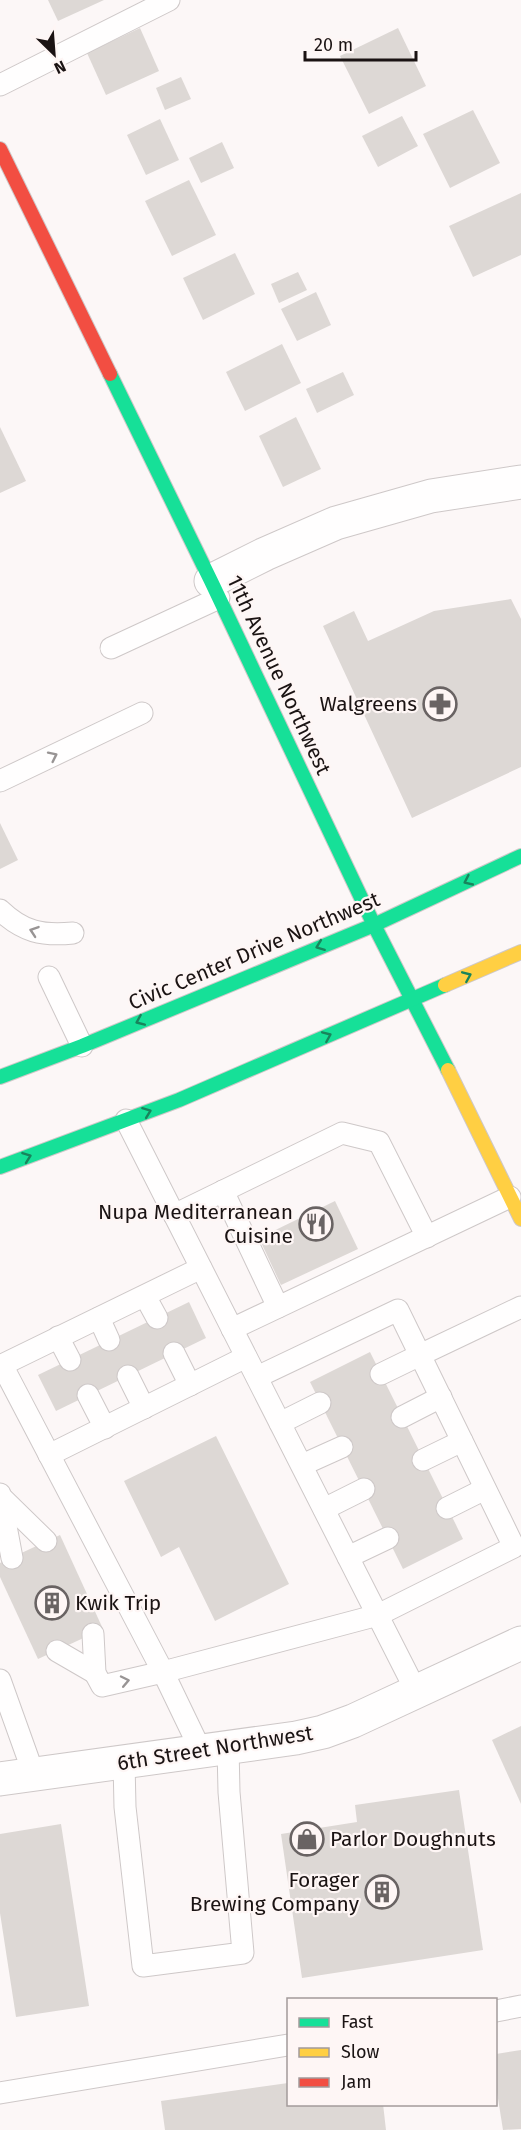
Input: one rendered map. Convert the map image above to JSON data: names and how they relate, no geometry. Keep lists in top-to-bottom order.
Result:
{
  "streets": {
    "main road": ["11th Avenue Northwest", "Civic Center Drive Northwest"],
    "street": ["6th Street Northwest"]
  },
  "crossings": [
    ["11th Avenue Northwest", "Civic Center Drive Northwest"]
  ],
  "places": {
    "pharmacy": ["Walgreens"],
    "restaurant": ["Nupa Mediterranean Cuisine"],
    "building": ["Kwik Trip", "Forager Brewing Company"],
    "shop": ["Parlor Doughnuts"]
  },
  "legend": ["Fast", "Slow", "Jam"],
  "scale_bar": "20 m",
  "north": "bottom right"
}
